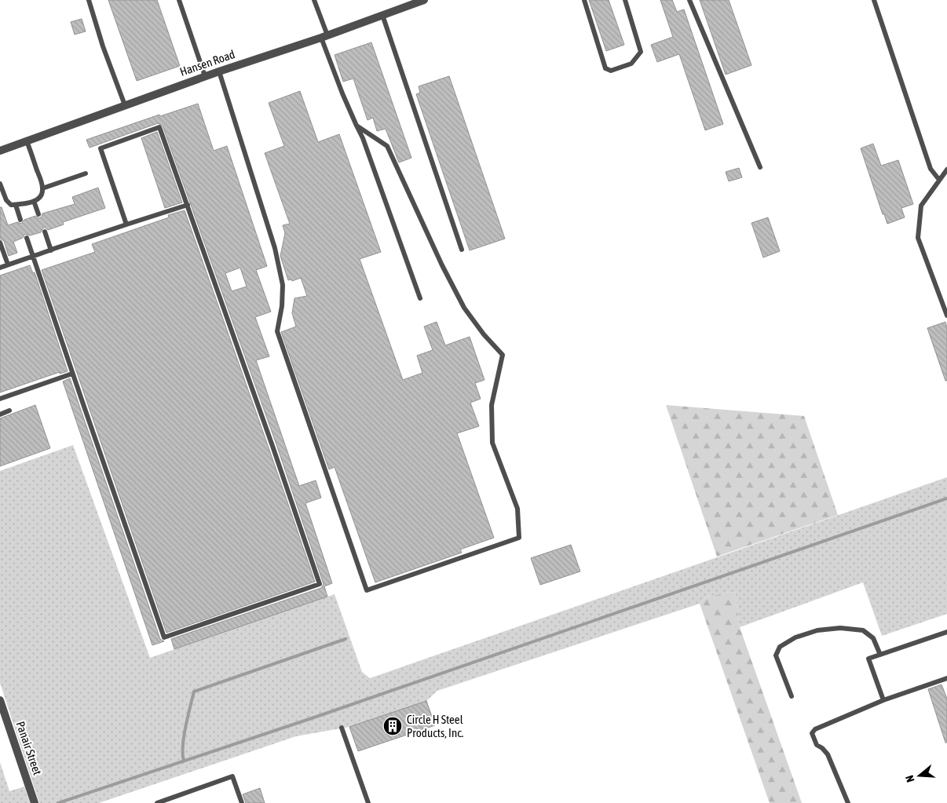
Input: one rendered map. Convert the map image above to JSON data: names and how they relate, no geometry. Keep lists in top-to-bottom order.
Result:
{
  "streets": {
    "street": ["Hansen Road", "Panair Street"]
  },
  "places": {
    "building": ["Circle H Steel Products, Inc."]
  },
  "north": "left"
}
